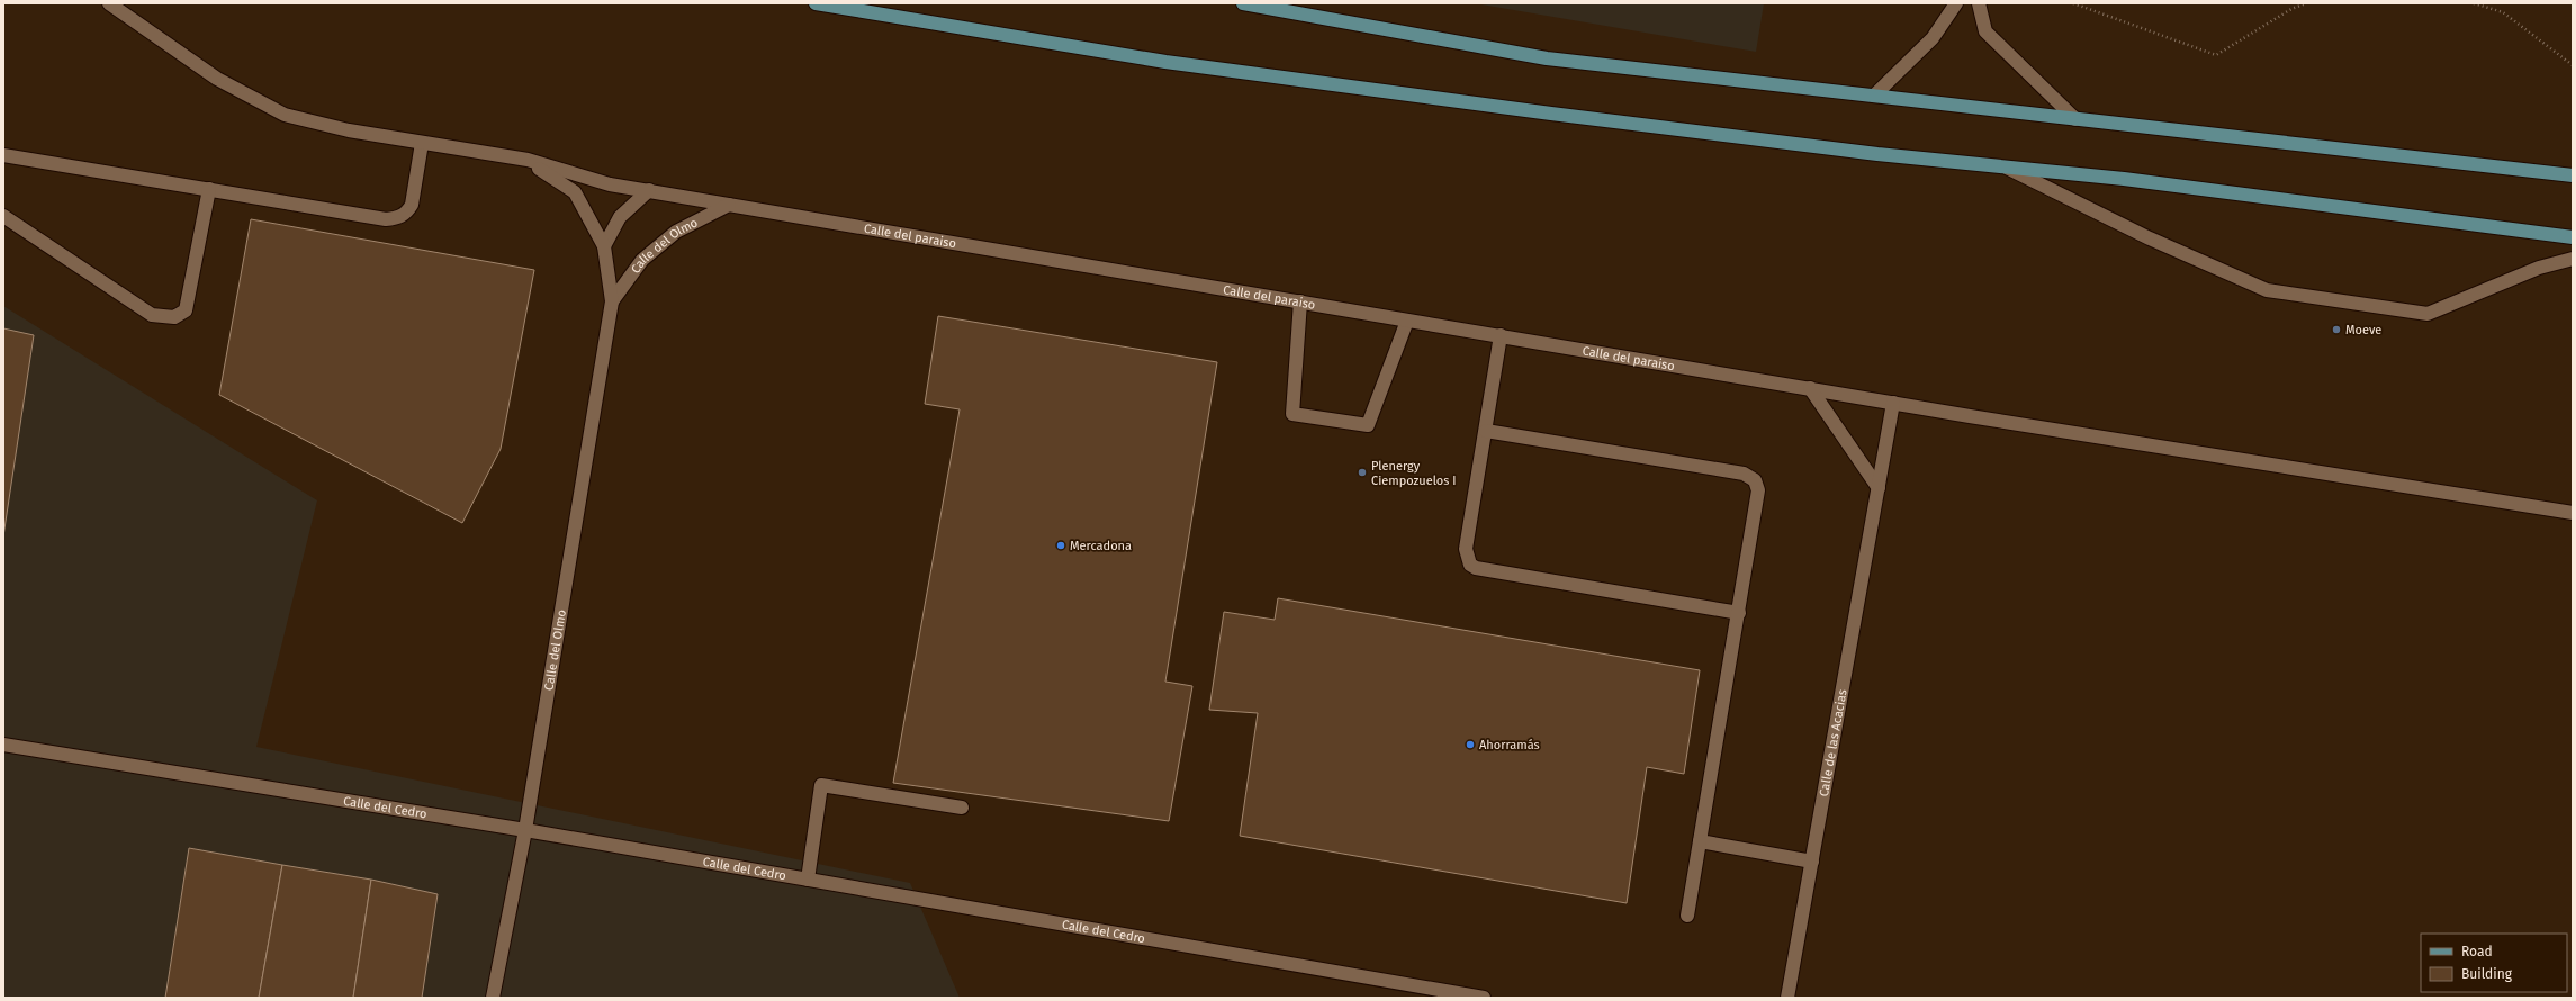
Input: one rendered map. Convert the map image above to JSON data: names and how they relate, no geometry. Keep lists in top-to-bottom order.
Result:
{
  "streets": {
    "street": [
      "Calle del paraiso",
      "Calle del Olmo",
      "Calle de las Acacias",
      "Calle del Cedro"
    ]
  },
  "crossings": [
    ["Calle del paraiso", "Calle del Olmo"],
    ["Calle del paraiso", "Calle de las Acacias"],
    ["Calle del Olmo", "Calle del Cedro"]
  ],
  "places": [
    "Moeve",
    "Plenergy Ciempozuelos I",
    "Mercadona",
    "Ahorramás"
  ],
  "legend": ["Road", "Building"]
}
